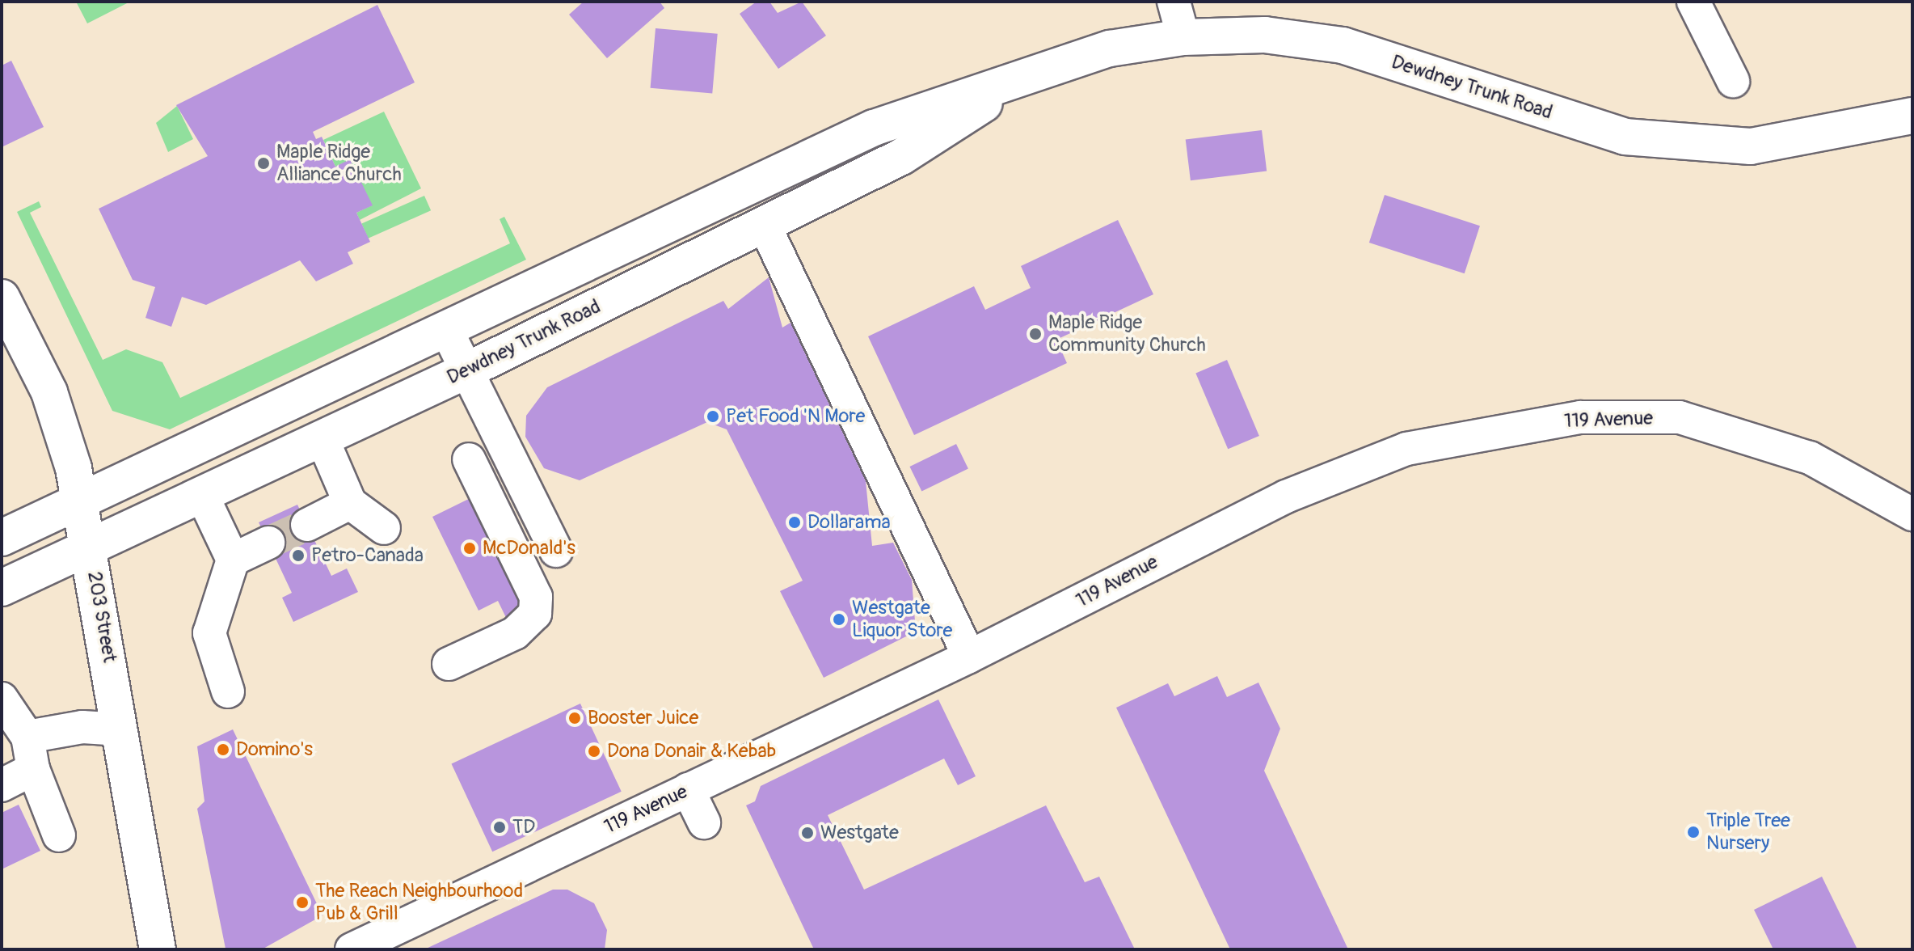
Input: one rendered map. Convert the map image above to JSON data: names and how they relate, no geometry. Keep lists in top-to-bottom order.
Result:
{
  "streets": {
    "main road": ["Dewdney Trunk Road", "203 Street"],
    "street": ["119 Avenue"]
  },
  "crossings": [
    ["Dewdney Trunk Road", "203 Street"]
  ],
  "places": [
    "Maple Ridge Alliance Church",
    "Maple Ridge Community Church",
    "Pet Food 'N More",
    "Dollarama",
    "McDonald's",
    "Petro-Canada",
    "Westgate Liquor Store",
    "Booster Juice",
    "Domino's",
    "Dona Donair & Kebab",
    "TD",
    "Triple Tree Nursery",
    "Westgate",
    "The Reach Neighbourhood Pub & Grill"
  ]
}
